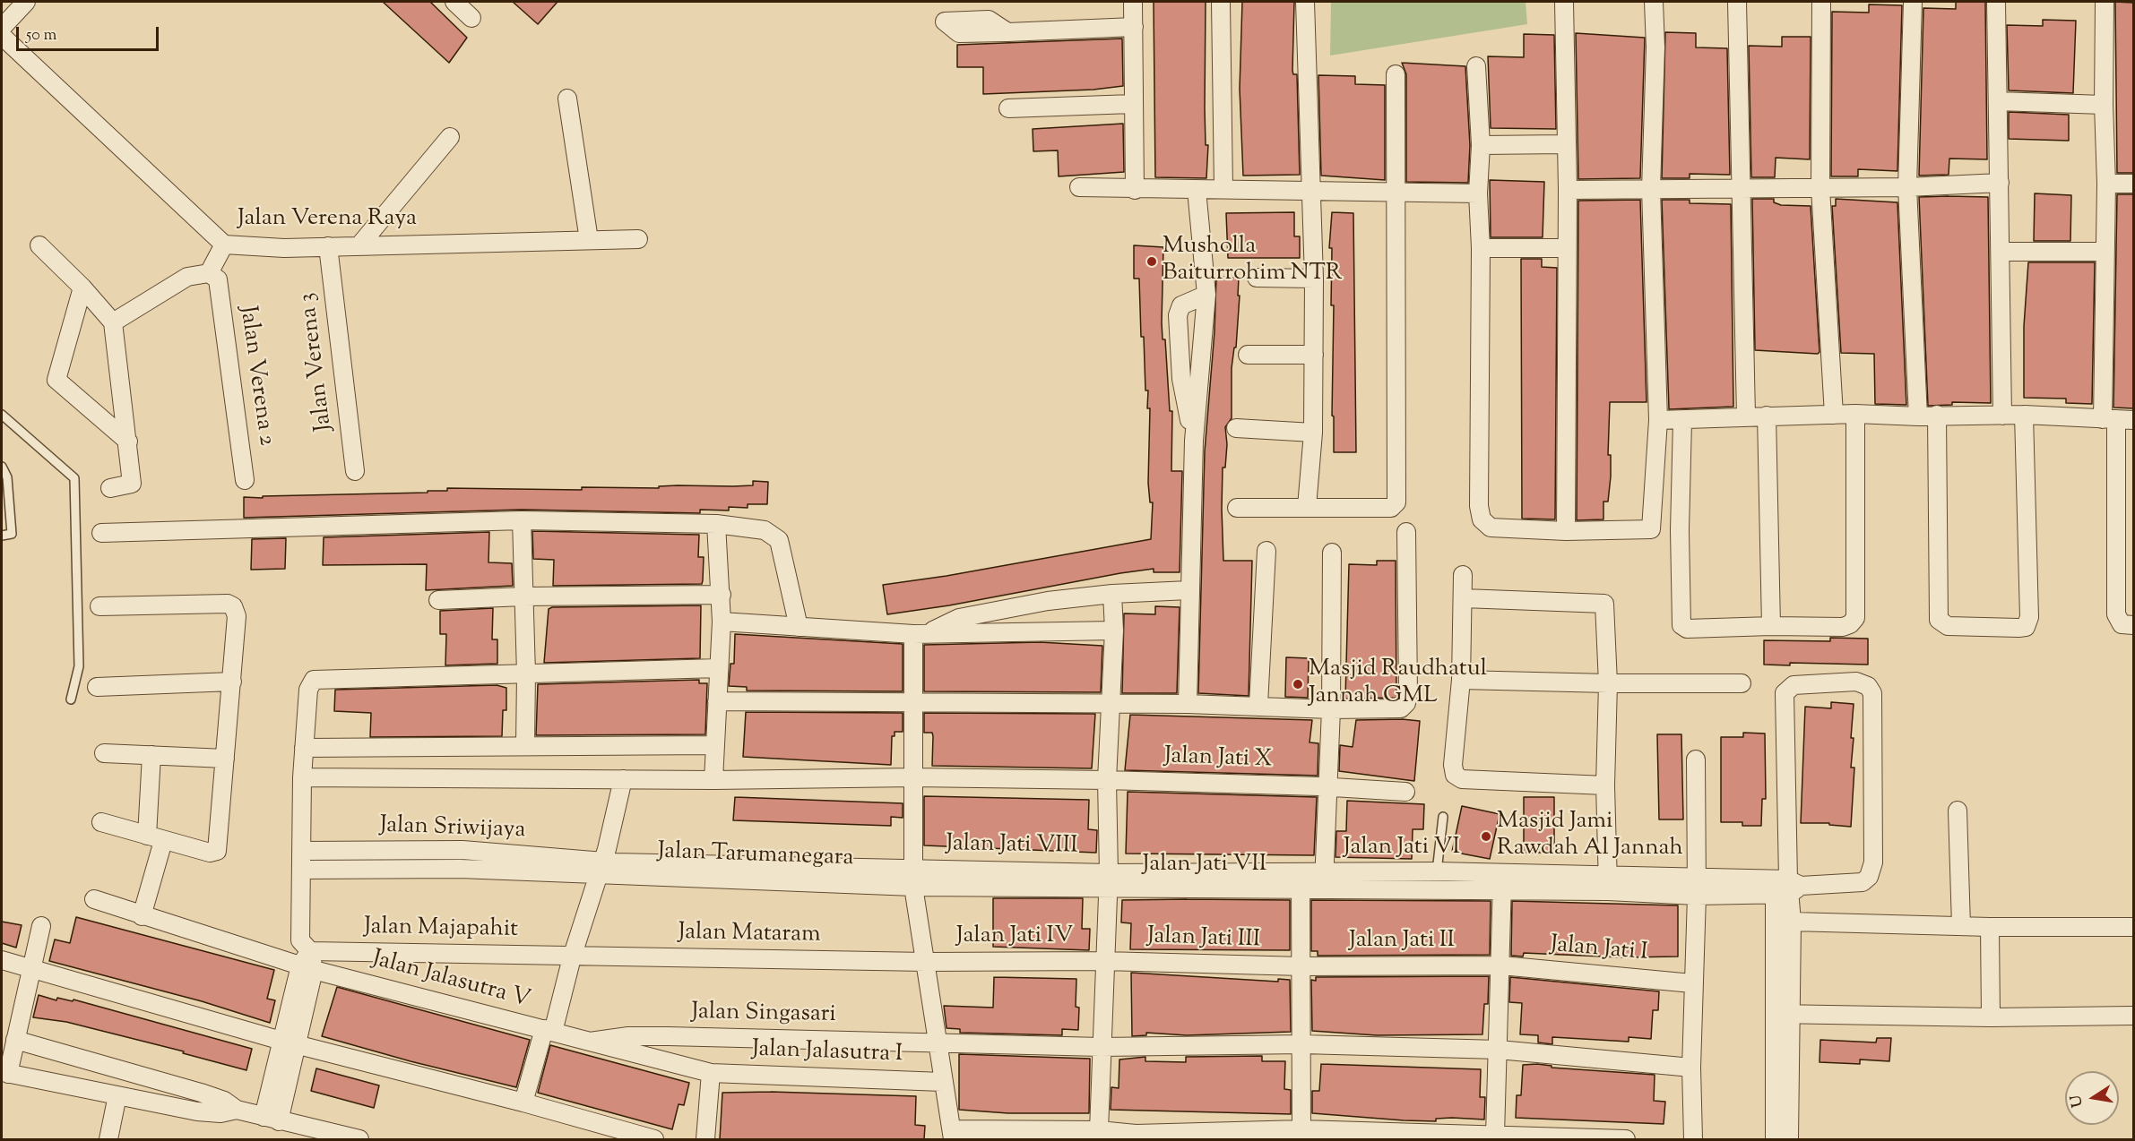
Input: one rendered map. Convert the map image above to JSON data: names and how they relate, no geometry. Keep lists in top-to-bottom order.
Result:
{
  "streets": {
    "street": [
      "Jalan Verena Raya",
      "Jalan Verena 3",
      "Jalan Verena 2",
      "Jalan Jati X",
      "Jalan Sriwijaya",
      "Jalan Jati VIII",
      "Jalan Jati VI",
      "Jalan Tarumanegara",
      "Jalan Jati VII",
      "Jalan Majapahit",
      "Jalan Mataram",
      "Jalan Jati IV",
      "Jalan Jati III",
      "Jalan Jati II",
      "Jalan Jati I",
      "Jalan Jalasutra V",
      "Jalan Singasari",
      "Jalan Jalasutra I"
    ]
  },
  "crossings": [
    ["Jalan Verena Raya", "Jalan Verena 3"],
    ["Jalan Sriwijaya", "Jalan Tarumanegara"],
    ["Jalan Jati VIII", "Jalan Tarumanegara"],
    ["Jalan Jati VIII", "Jalan Jati VII"],
    ["Jalan Jati VI", "Jalan Jati VII"],
    ["Jalan Majapahit", "Jalan Mataram"],
    ["Jalan Majapahit", "Jalan Jalasutra V"],
    ["Jalan Mataram", "Jalan Jati IV"],
    ["Jalan Jati IV", "Jalan Jati III"],
    ["Jalan Jati III", "Jalan Jati II"],
    ["Jalan Jati II", "Jalan Jati I"],
    ["Jalan Jalasutra V", "Jalan Singasari"],
    ["Jalan Jalasutra V", "Jalan Jalasutra I"],
    ["Jalan Singasari", "Jalan Jalasutra I"]
  ],
  "places": ["Musholla Baiturrohim NTR", "Masjid Raudhatul Jannah GML", "Masjid Jami Rawdah Al Jannah"],
  "scale_bar": "50 m",
  "north": "left"
}
